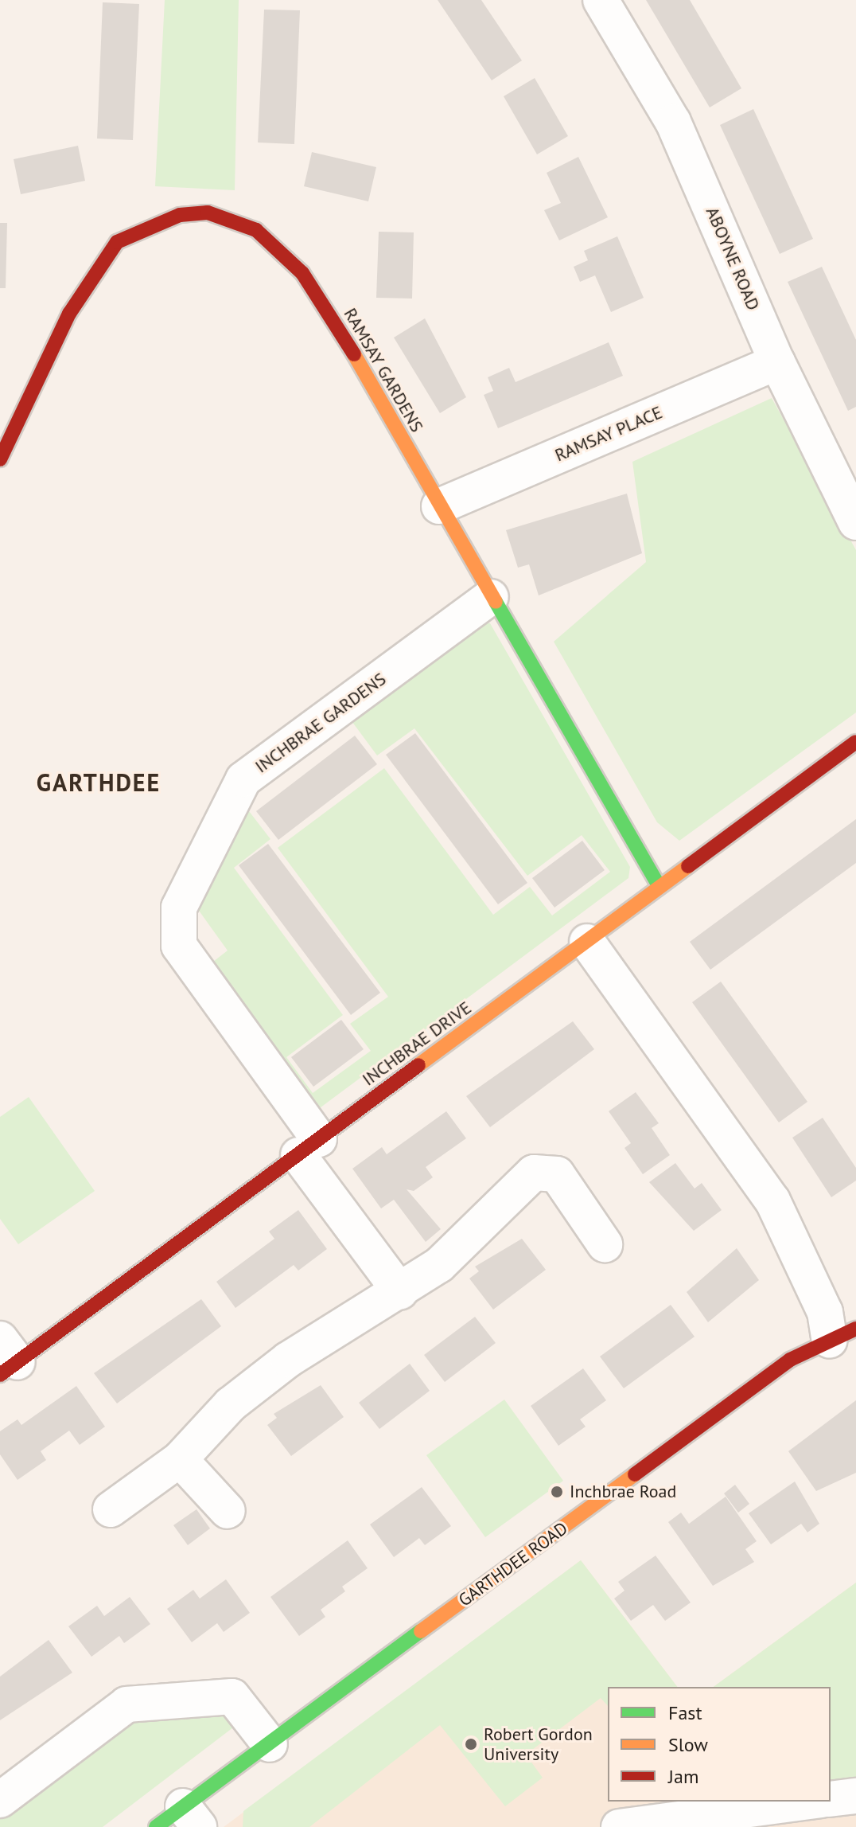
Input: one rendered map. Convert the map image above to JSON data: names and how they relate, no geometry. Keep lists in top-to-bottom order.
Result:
{
  "streets": {
    "street": [
      "ABOYNE ROAD",
      "RAMSAY GARDENS",
      "RAMSAY PLACE",
      "INCHBRAE GARDENS",
      "INCHBRAE DRIVE",
      "GARTHDEE ROAD"
    ]
  },
  "crossings": [
    ["ABOYNE ROAD", "RAMSAY PLACE"],
    ["RAMSAY GARDENS", "RAMSAY PLACE"],
    ["RAMSAY GARDENS", "INCHBRAE GARDENS"],
    ["RAMSAY GARDENS", "INCHBRAE DRIVE"],
    ["INCHBRAE GARDENS", "INCHBRAE DRIVE"]
  ],
  "districts": ["GARTHDEE"],
  "places": ["Inchbrae Road", "Robert Gordon University"],
  "legend": ["Fast", "Slow", "Jam"]
}
